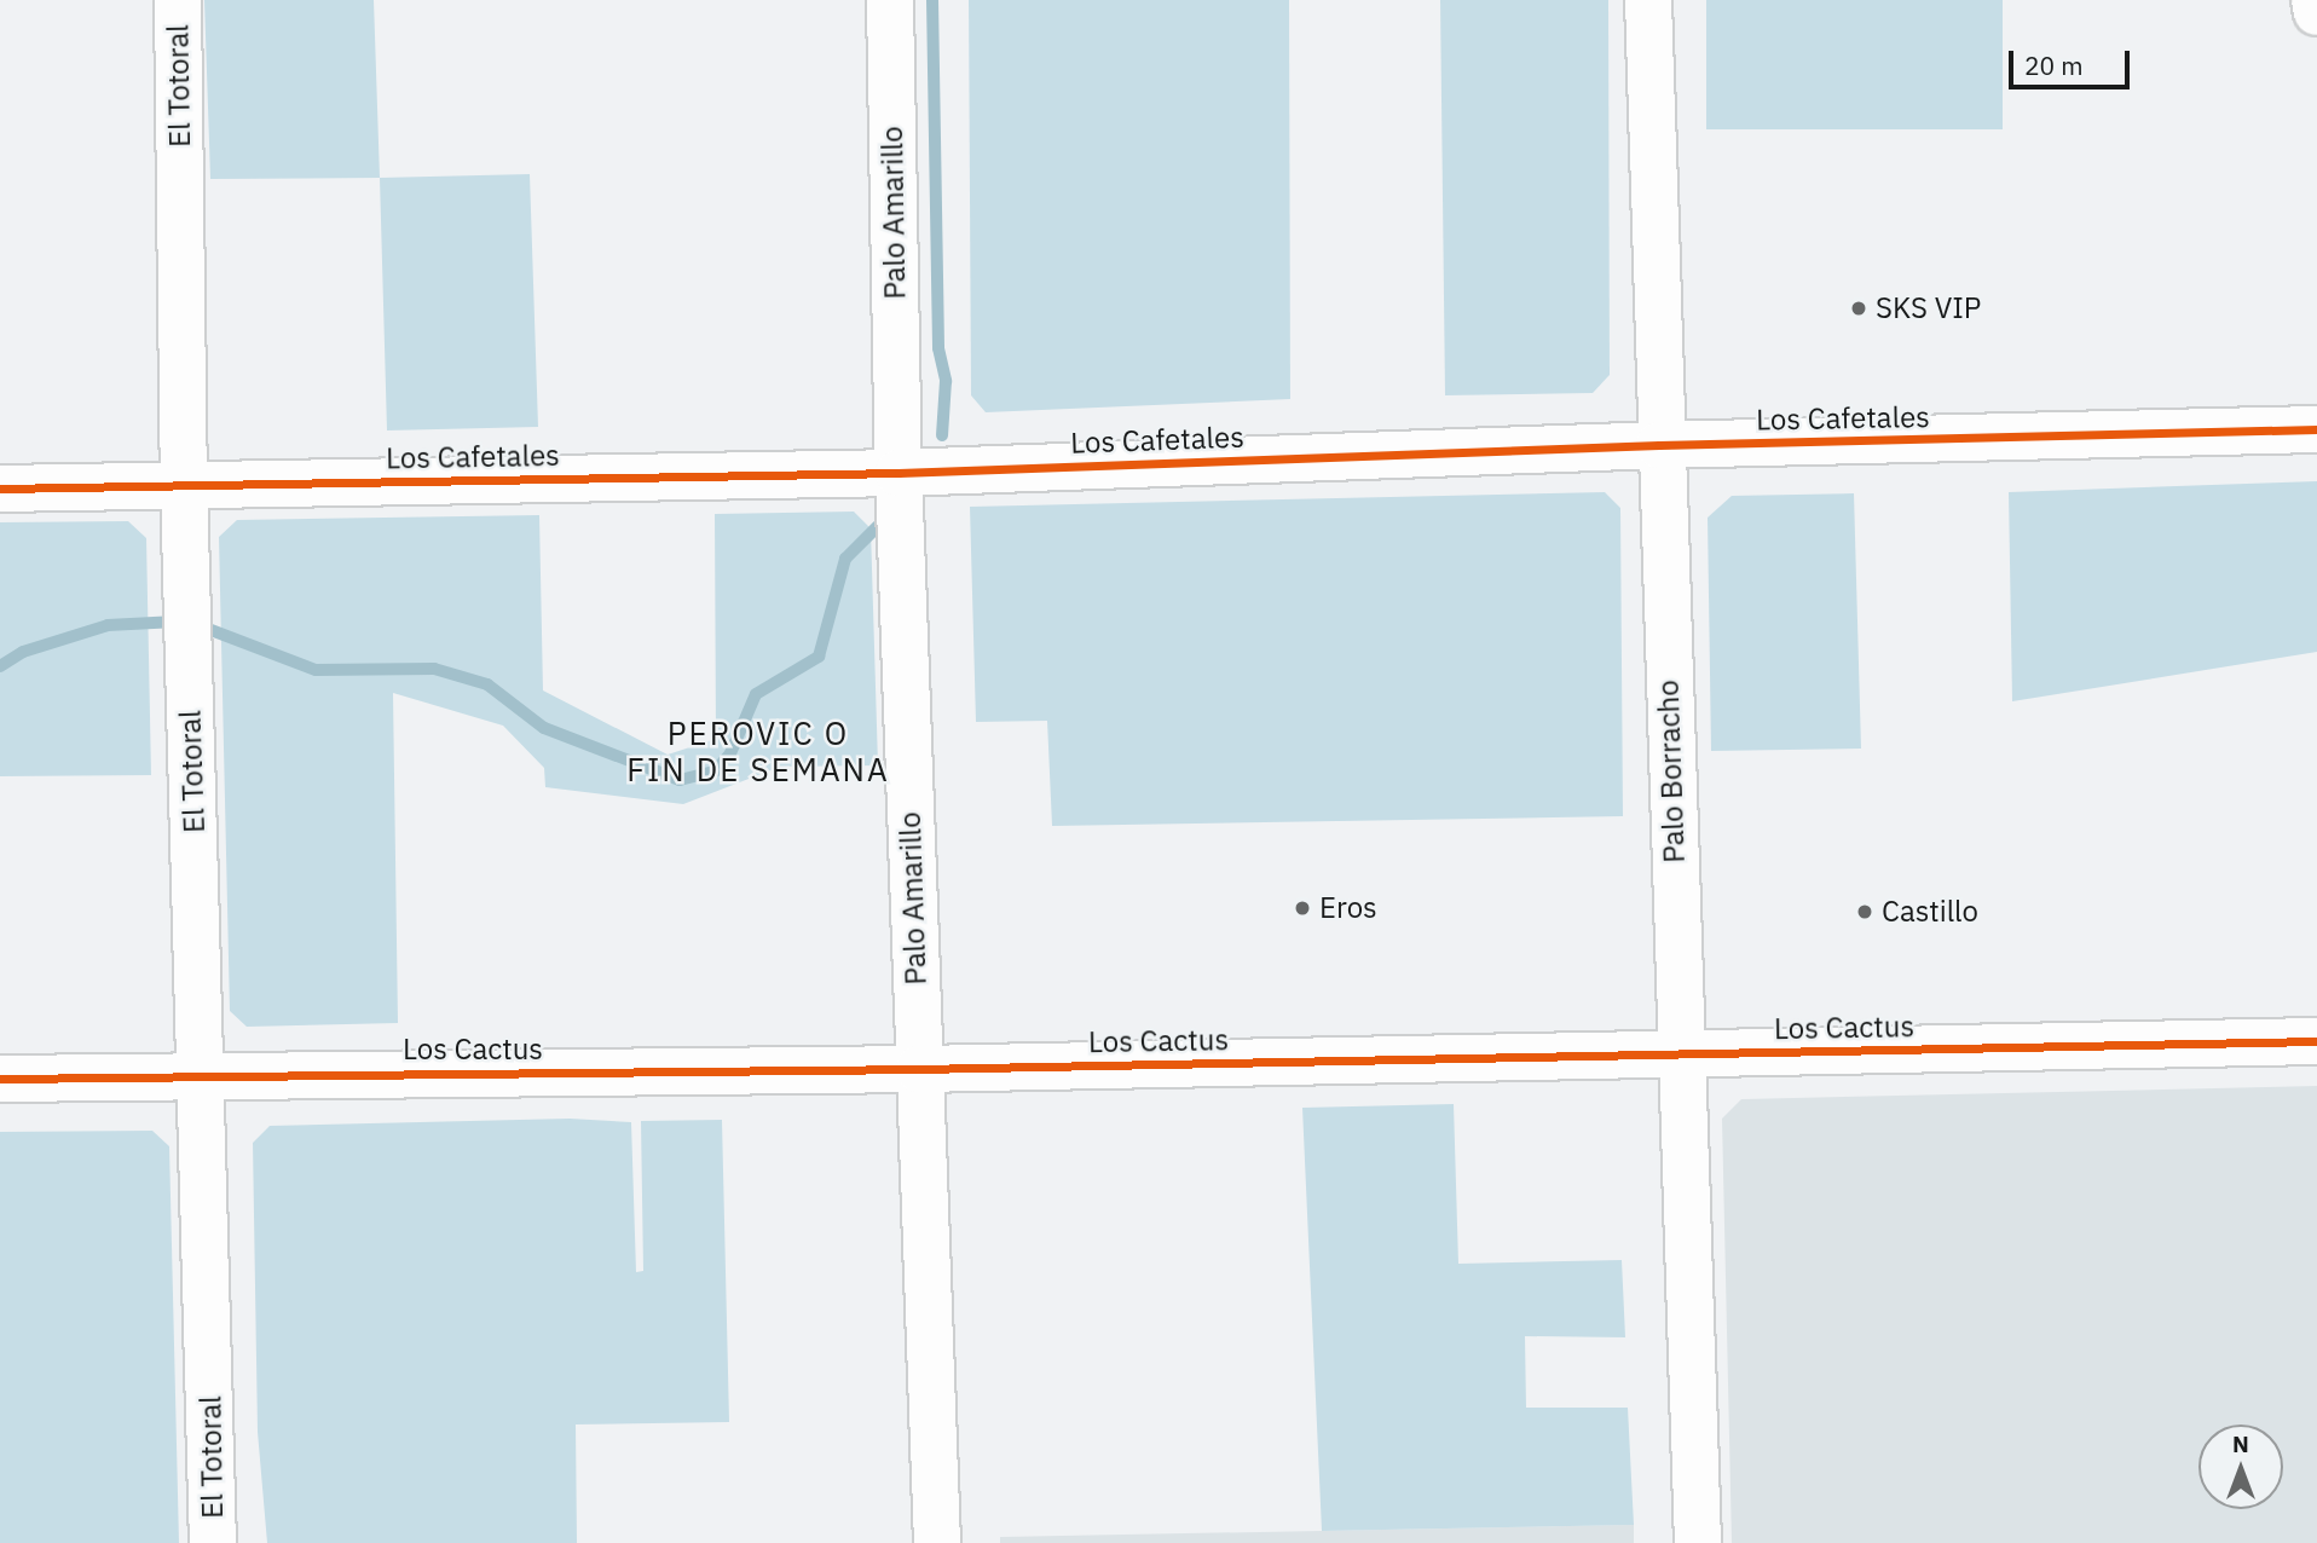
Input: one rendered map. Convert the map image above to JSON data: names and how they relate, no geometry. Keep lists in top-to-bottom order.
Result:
{
  "streets": {
    "street": [
      "El Totoral",
      "Palo Amarillo",
      "Los Cafetales",
      "Palo Borracho",
      "Los Cactus"
    ]
  },
  "crossings": [
    ["El Totoral", "Los Cafetales"],
    ["El Totoral", "Los Cactus"],
    ["Palo Amarillo", "Los Cafetales"],
    ["Palo Amarillo", "Los Cactus"],
    ["Los Cafetales", "Palo Borracho"],
    ["Palo Borracho", "Los Cactus"]
  ],
  "districts": ["PEROVIC O FIN DE SEMANA"],
  "places": ["SKS VIP", "Eros", "Castillo"],
  "scale_bar": "20 m",
  "north": "top"
}
